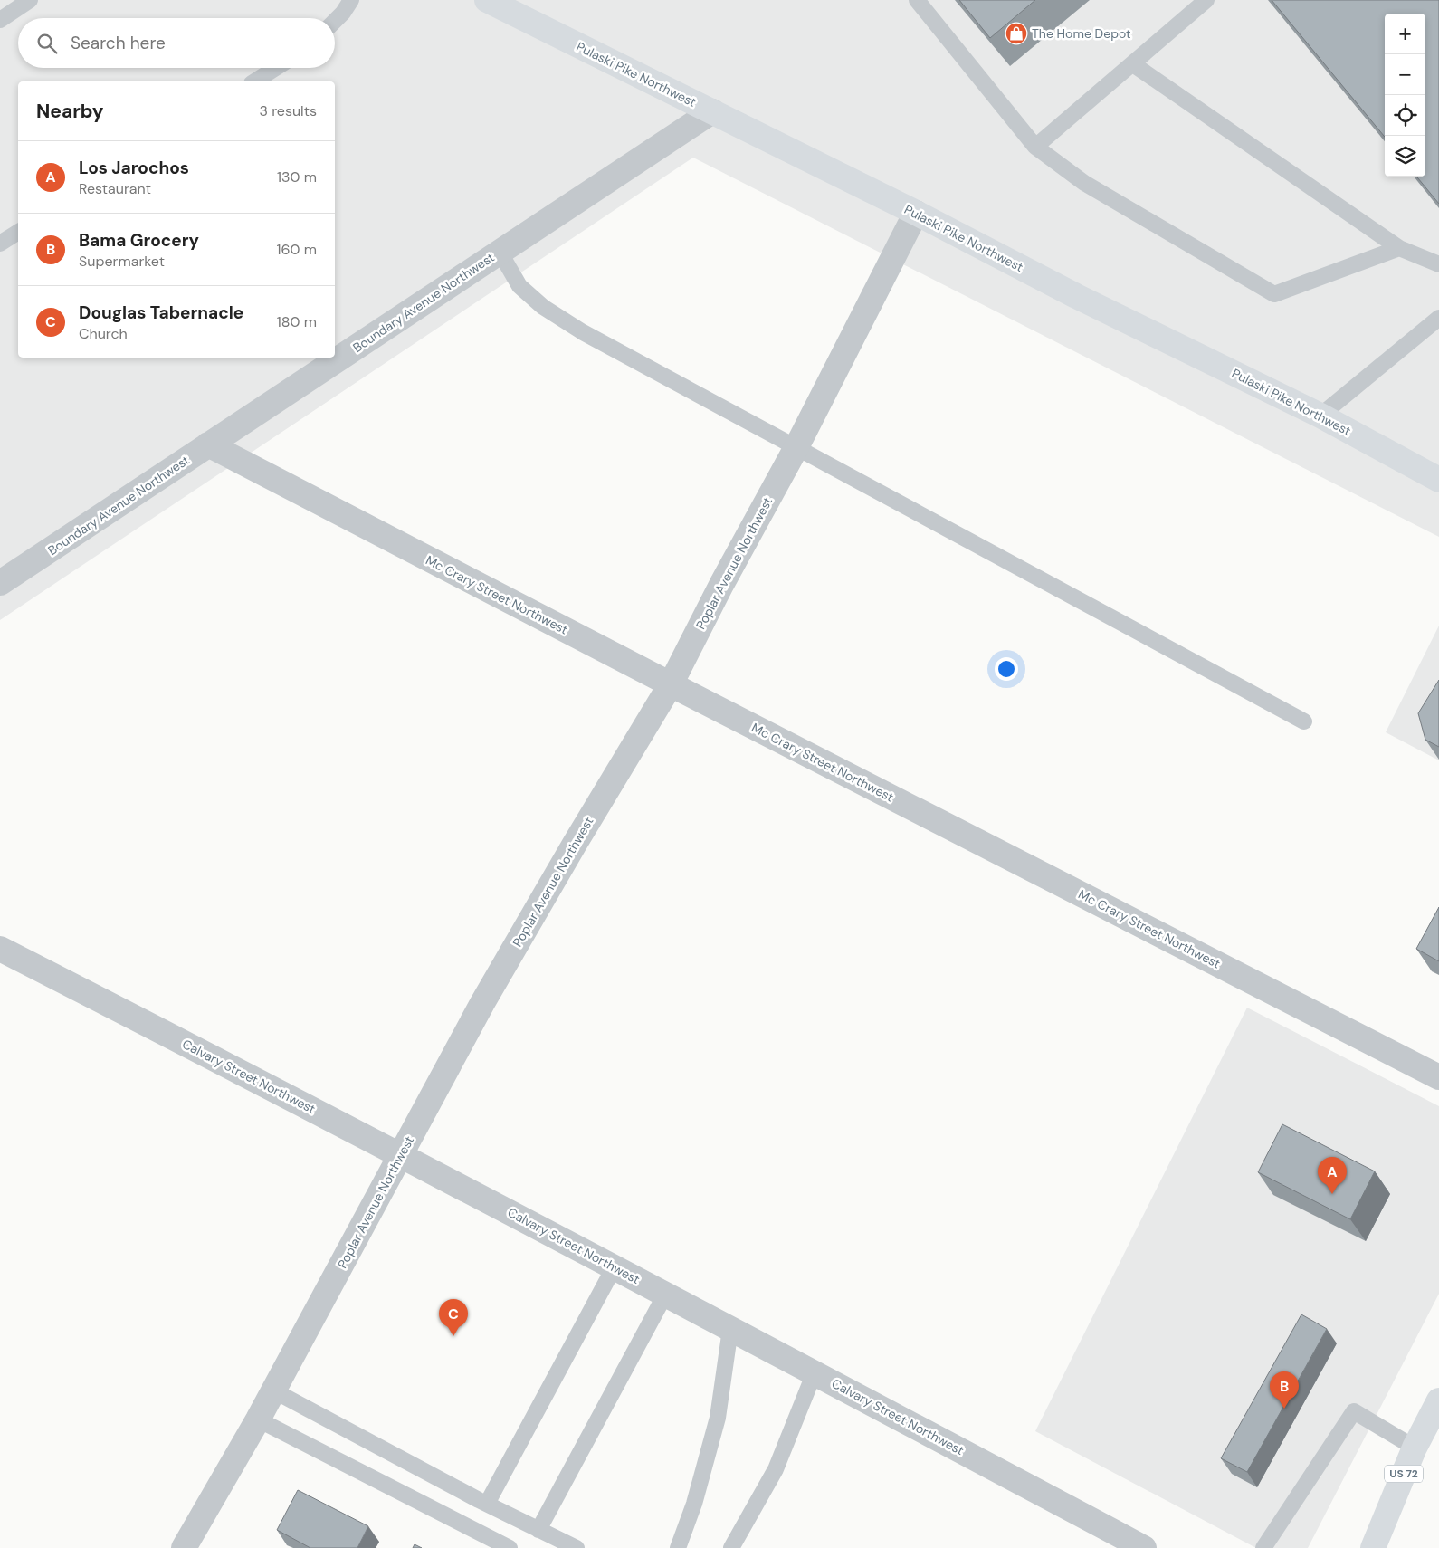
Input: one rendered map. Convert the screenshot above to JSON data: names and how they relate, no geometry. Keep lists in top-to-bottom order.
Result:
{
  "streets": {
    "main road": ["Pulaski Pike Northwest", "US 72"],
    "street": [
      "Boundary Avenue Northwest",
      "Poplar Avenue Northwest",
      "Mc Crary Street Northwest",
      "Calvary Street Northwest"
    ]
  },
  "crossings": [
    ["Pulaski Pike Northwest", "Boundary Avenue Northwest"],
    ["Pulaski Pike Northwest", "Poplar Avenue Northwest"],
    ["Boundary Avenue Northwest", "Mc Crary Street Northwest"],
    ["Poplar Avenue Northwest", "Mc Crary Street Northwest"],
    ["Poplar Avenue Northwest", "Calvary Street Northwest"]
  ],
  "places": {
    "shop": ["The Home Depot"]
  },
  "page": {
    "map_buttons": ["+", "−"],
    "search": "Search here",
    "heading": ["Nearby", "3 results"],
    "list": [
      {
        "mark": "A",
        "name": "Los Jarochos",
        "note": "Restaurant",
        "value": "130 m"
      },
      {
        "mark": "B",
        "name": "Bama Grocery",
        "note": "Supermarket",
        "value": "160 m"
      },
      {
        "mark": "C",
        "name": "Douglas Tabernacle",
        "note": "Church",
        "value": "180 m"
      }
    ],
    "pins": ["A", "C", "B"]
  }
}
